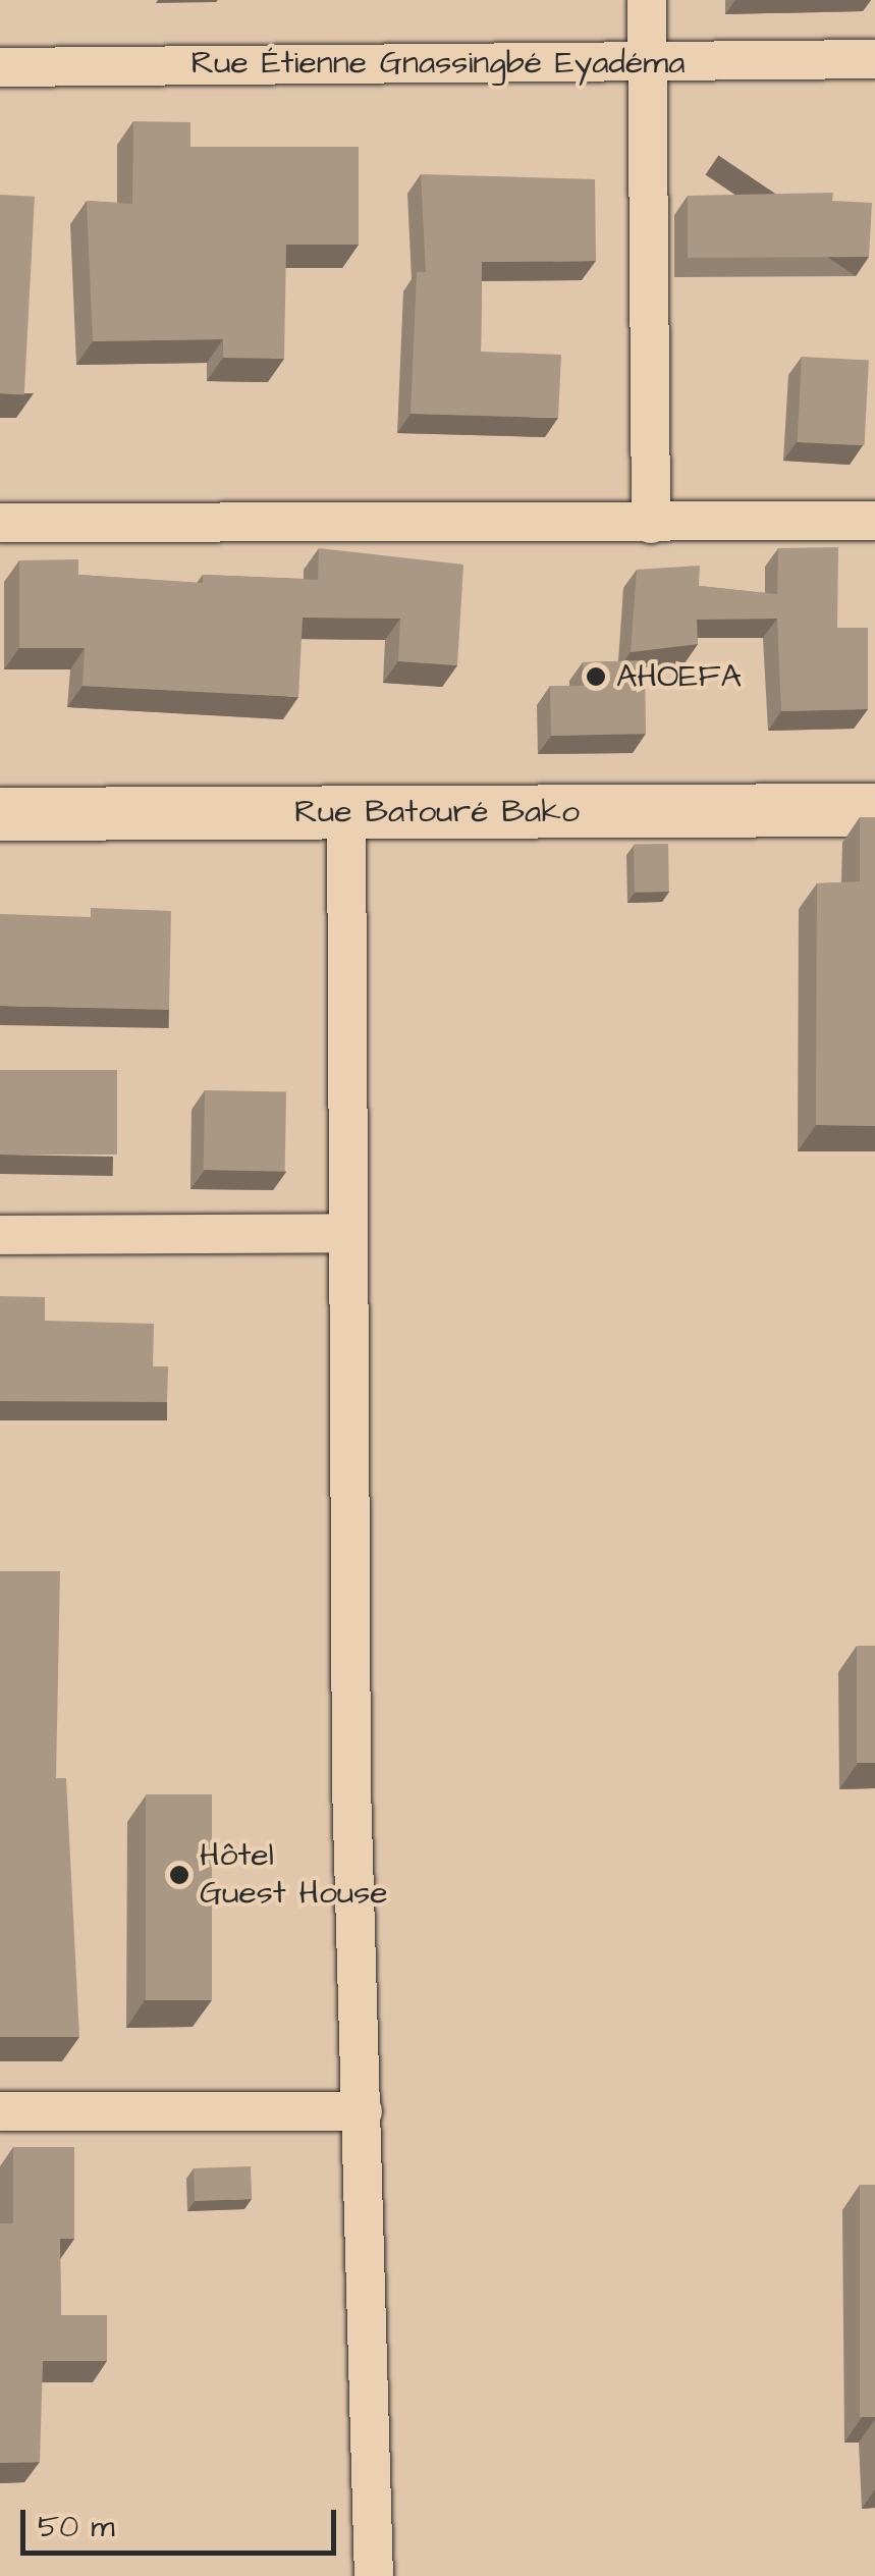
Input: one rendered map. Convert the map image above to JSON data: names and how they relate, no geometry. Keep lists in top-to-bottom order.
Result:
{
  "streets": {
    "main road": ["Rue Batouré Bako"],
    "street": ["Rue Étienne Gnassingbé Eyadéma"]
  },
  "places": ["AHOEFA", "Hôtel Guest House"],
  "scale_bar": "50 m"
}
